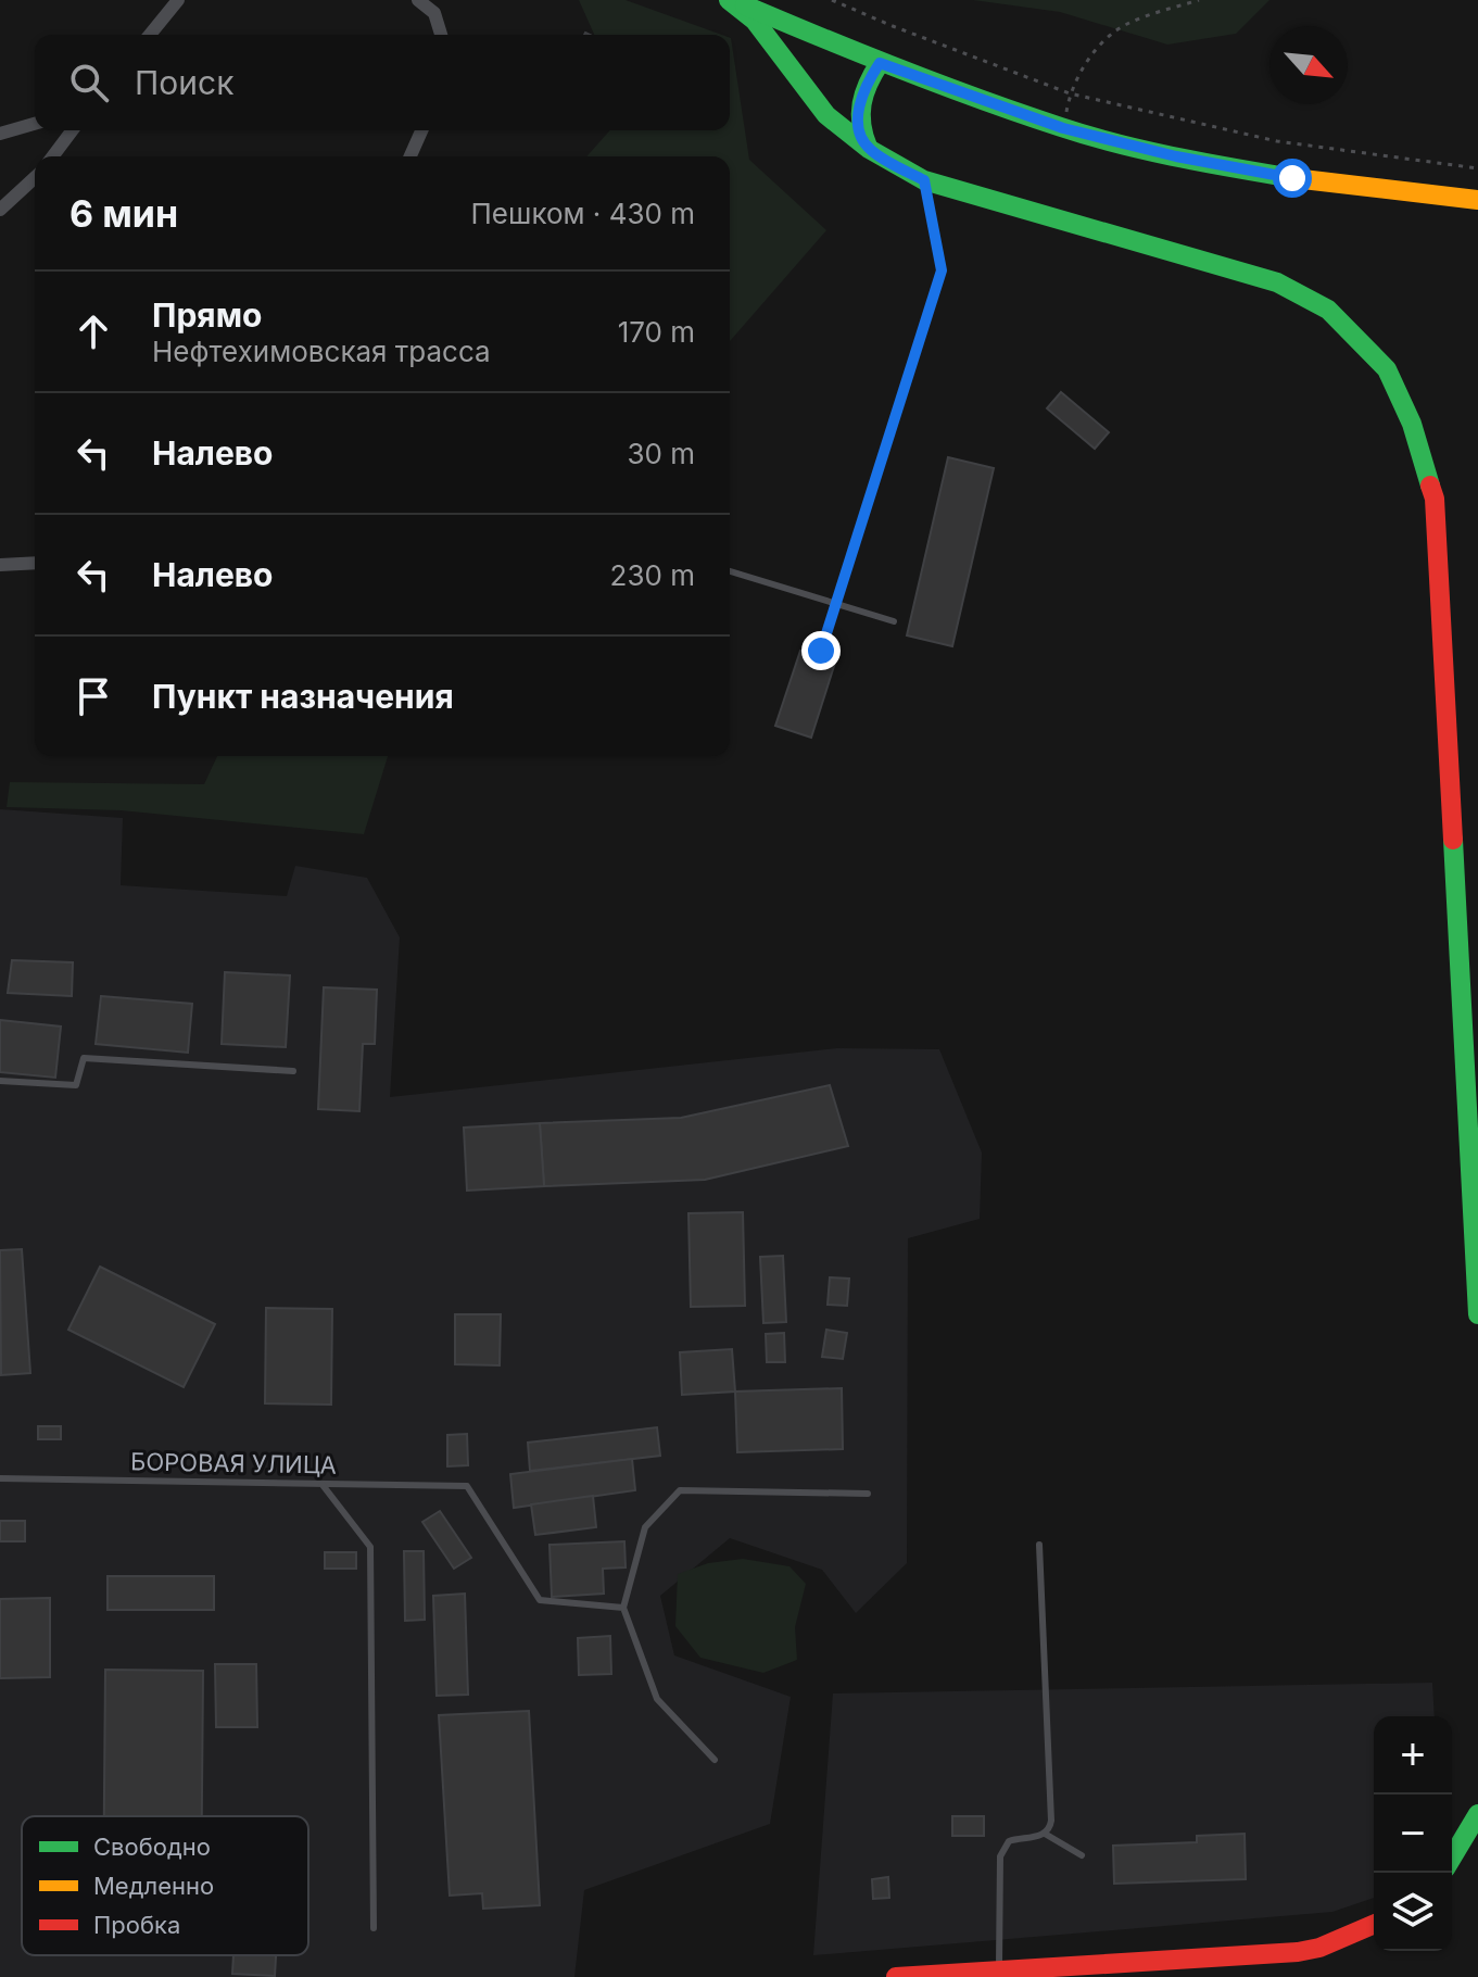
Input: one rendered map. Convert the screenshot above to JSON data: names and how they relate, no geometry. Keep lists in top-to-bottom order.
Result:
{
  "streets": {
    "lane": ["БОРОВАЯ УЛИЦА"]
  },
  "legend": ["Свободно", "Медленно", "Пробка"],
  "north": "bottom right",
  "page": {
    "search": "Поиск",
    "heading": ["6 мин", "Пешком · 430 m"],
    "list": [
      ["Прямо", "Нефтехимовская трасса", "170 m"],
      ["Налево", "30 m"],
      ["Налево", "230 m"],
      "Пункт назначения"
    ],
    "map_buttons": ["+", "−"]
  }
}
